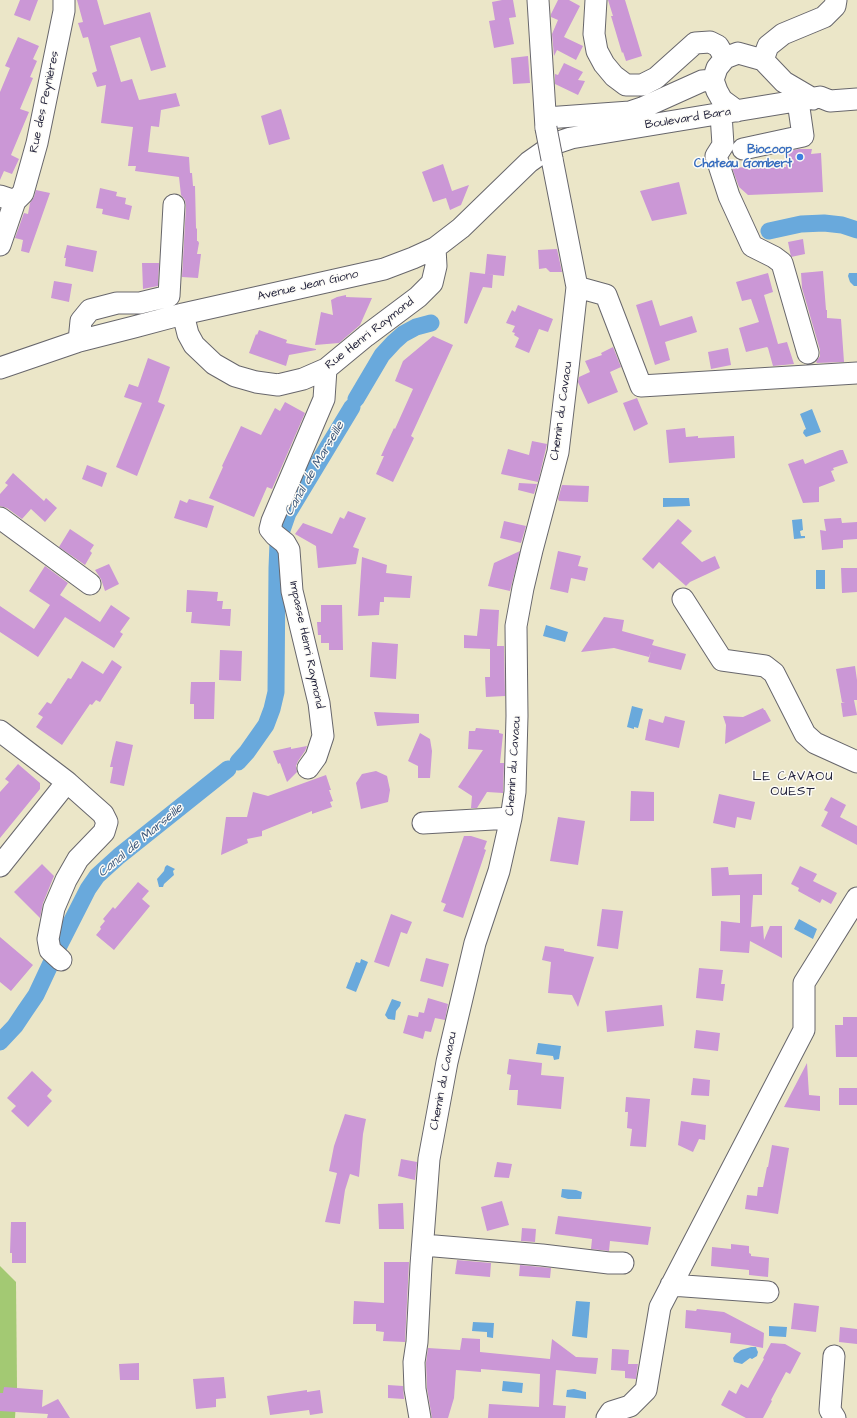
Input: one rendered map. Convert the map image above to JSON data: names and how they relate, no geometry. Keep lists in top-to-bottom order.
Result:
{
  "streets": {
    "street": [
      "Rue des Peynières",
      "Boulevard Bara",
      "Avenue Jean Giono",
      "Rue Henri Raymond",
      "Chemin du Cavaou",
      "Impasse Henri Raymond"
    ]
  },
  "crossings": [
    ["Boulevard Bara", "Avenue Jean Giono"],
    ["Boulevard Bara", "Chemin du Cavaou"],
    ["Avenue Jean Giono", "Rue Henri Raymond"],
    ["Avenue Jean Giono", "Chemin du Cavaou"],
    ["Rue Henri Raymond", "Impasse Henri Raymond"]
  ],
  "districts": ["LE CAVAOU OUEST"],
  "water": ["Canal de Marseille"],
  "places": ["Biocoop Chateau Gombert"]
}
